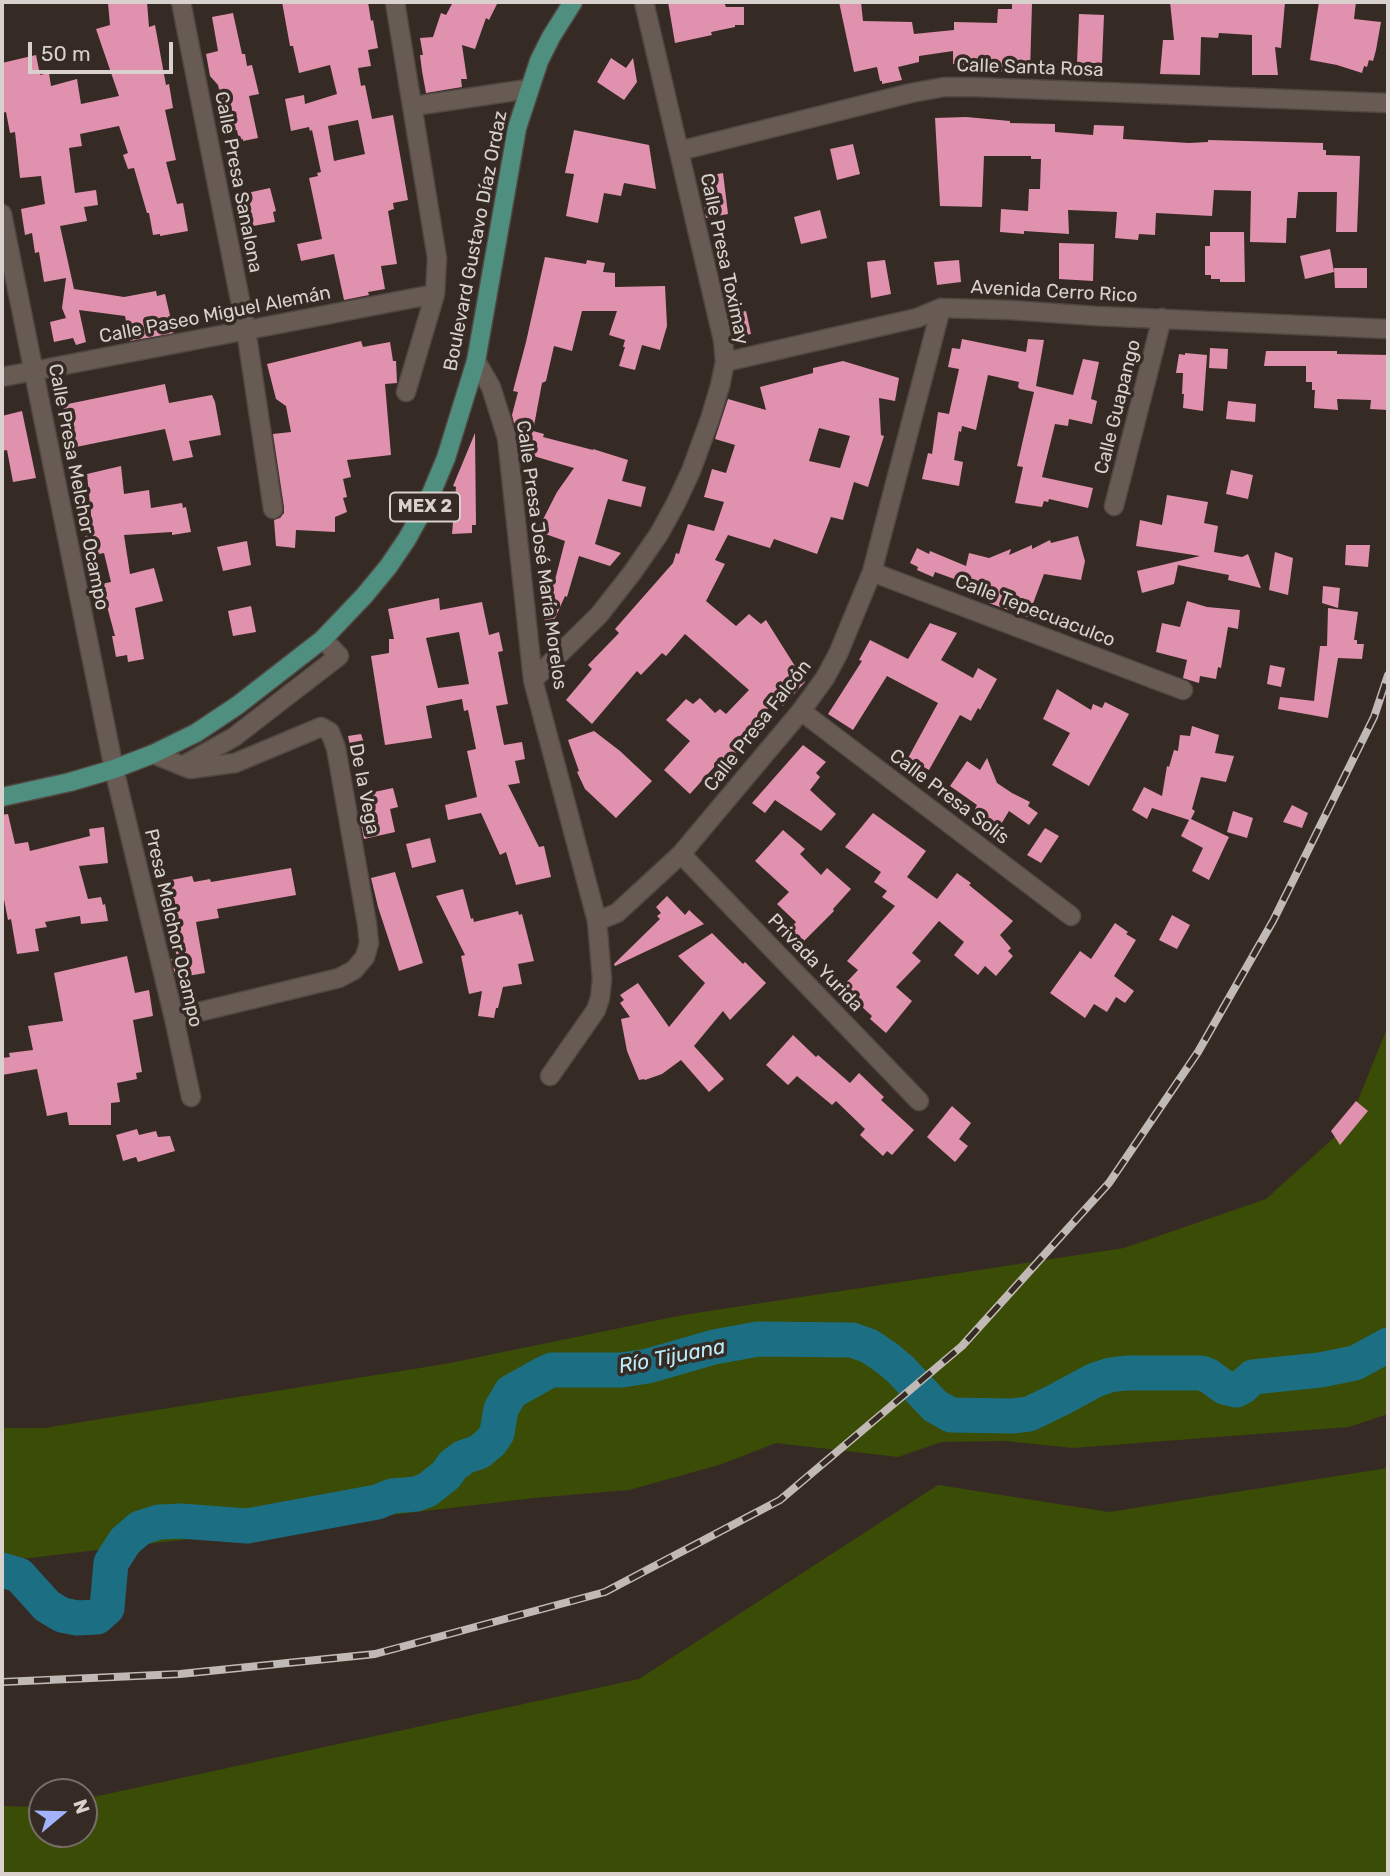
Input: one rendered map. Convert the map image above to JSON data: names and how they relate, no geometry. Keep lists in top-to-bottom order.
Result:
{
  "streets": {
    "main road": ["Boulevard Gustavo Díaz Ordaz", "MEX 2"],
    "street": [
      "Calle Santa Rosa",
      "Calle Presa Sanalona",
      "Calle Presa Toximay",
      "Avenida Cerro Rico",
      "Calle Paseo Miguel Alemán",
      "Calle Guapango",
      "Calle Presa Melchor Ocampo",
      "Calle Presa José María Morelos",
      "Calle Tepecuaculco",
      "Calle Presa Falcón",
      "De la Vega",
      "Calle Presa Solís",
      "Presa Melchor Ocampo",
      "Privada Yurida"
    ]
  },
  "crossings": [
    ["Calle Santa Rosa", "Calle Presa Toximay"],
    ["Calle Presa Sanalona", "Calle Paseo Miguel Alemán"],
    ["Boulevard Gustavo Díaz Ordaz", "Calle Presa Melchor Ocampo"],
    ["Boulevard Gustavo Díaz Ordaz", "Calle Presa José María Morelos"],
    ["Boulevard Gustavo Díaz Ordaz", "De la Vega"],
    ["Boulevard Gustavo Díaz Ordaz", "Presa Melchor Ocampo"],
    ["Calle Presa Toximay", "Avenida Cerro Rico"],
    ["Calle Presa Toximay", "Calle Presa José María Morelos"],
    ["Avenida Cerro Rico", "Calle Guapango"],
    ["Avenida Cerro Rico", "Calle Presa Falcón"],
    ["Calle Paseo Miguel Alemán", "Calle Presa Melchor Ocampo"],
    ["Calle Presa Melchor Ocampo", "Presa Melchor Ocampo"],
    ["Calle Presa José María Morelos", "Calle Presa Falcón"],
    ["Calle Tepecuaculco", "Calle Presa Falcón"],
    ["Calle Presa Falcón", "Calle Presa Solís"],
    ["Calle Presa Falcón", "Privada Yurida"],
    ["De la Vega", "Presa Melchor Ocampo"]
  ],
  "water": ["Río Tijuana"],
  "scale_bar": "50 m",
  "north": "right"
}
